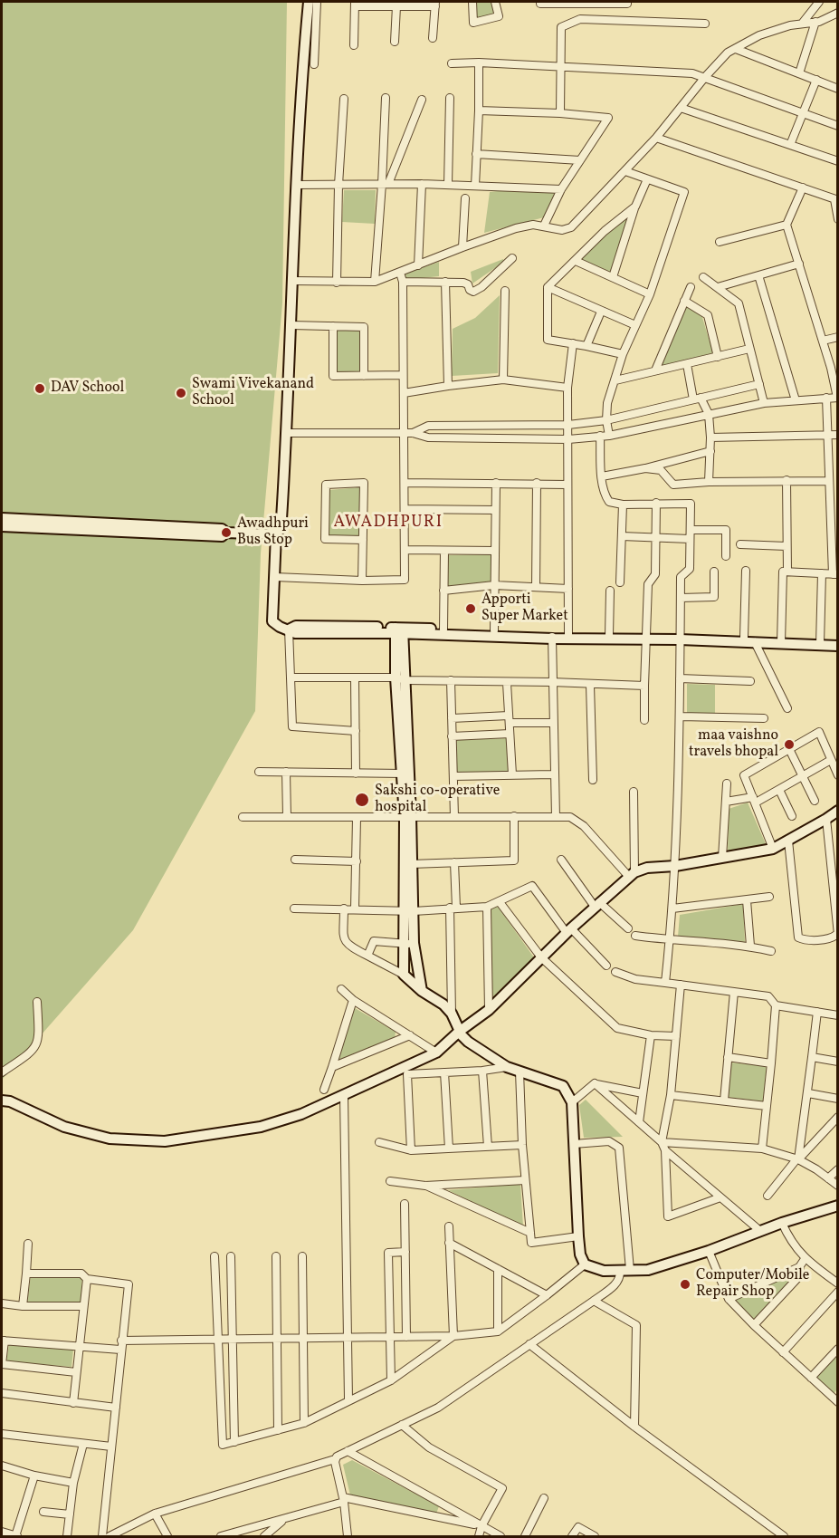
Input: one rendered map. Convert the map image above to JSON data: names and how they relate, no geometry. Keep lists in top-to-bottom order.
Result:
{
  "districts": ["AWADHPURI"],
  "places": [
    "DAV School",
    "Swami Vivekanand School",
    "Awadhpuri Bus Stop",
    "Apporti Super Market",
    "maa vaishno travels bhopal",
    "Sakshi co-operative hospital",
    "Computer/Mobile Repair Shop"
  ]
}
